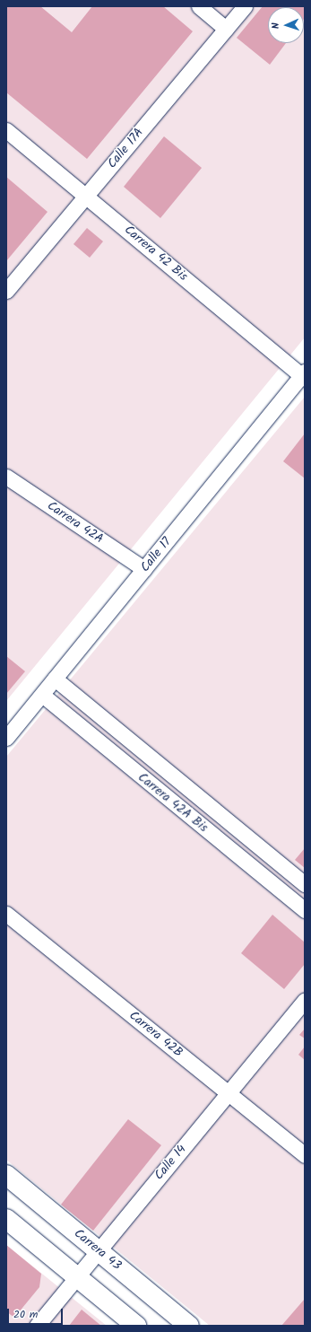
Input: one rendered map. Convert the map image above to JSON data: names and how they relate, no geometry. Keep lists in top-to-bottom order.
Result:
{
  "streets": {
    "street": [
      "Calle 17A",
      "Carrera 42 Bis",
      "Carrera 42A",
      "Calle 17",
      "Carrera 42A Bis",
      "Carrera 42B",
      "Calle 14",
      "Carrera 43"
    ]
  },
  "crossings": [
    ["Calle 17A", "Carrera 42 Bis"],
    ["Carrera 42 Bis", "Calle 17"],
    ["Carrera 42A", "Calle 17"],
    ["Calle 17", "Carrera 42A Bis"],
    ["Carrera 42B", "Calle 14"],
    ["Calle 14", "Carrera 43"]
  ],
  "scale_bar": "20 m",
  "north": "left"
}
